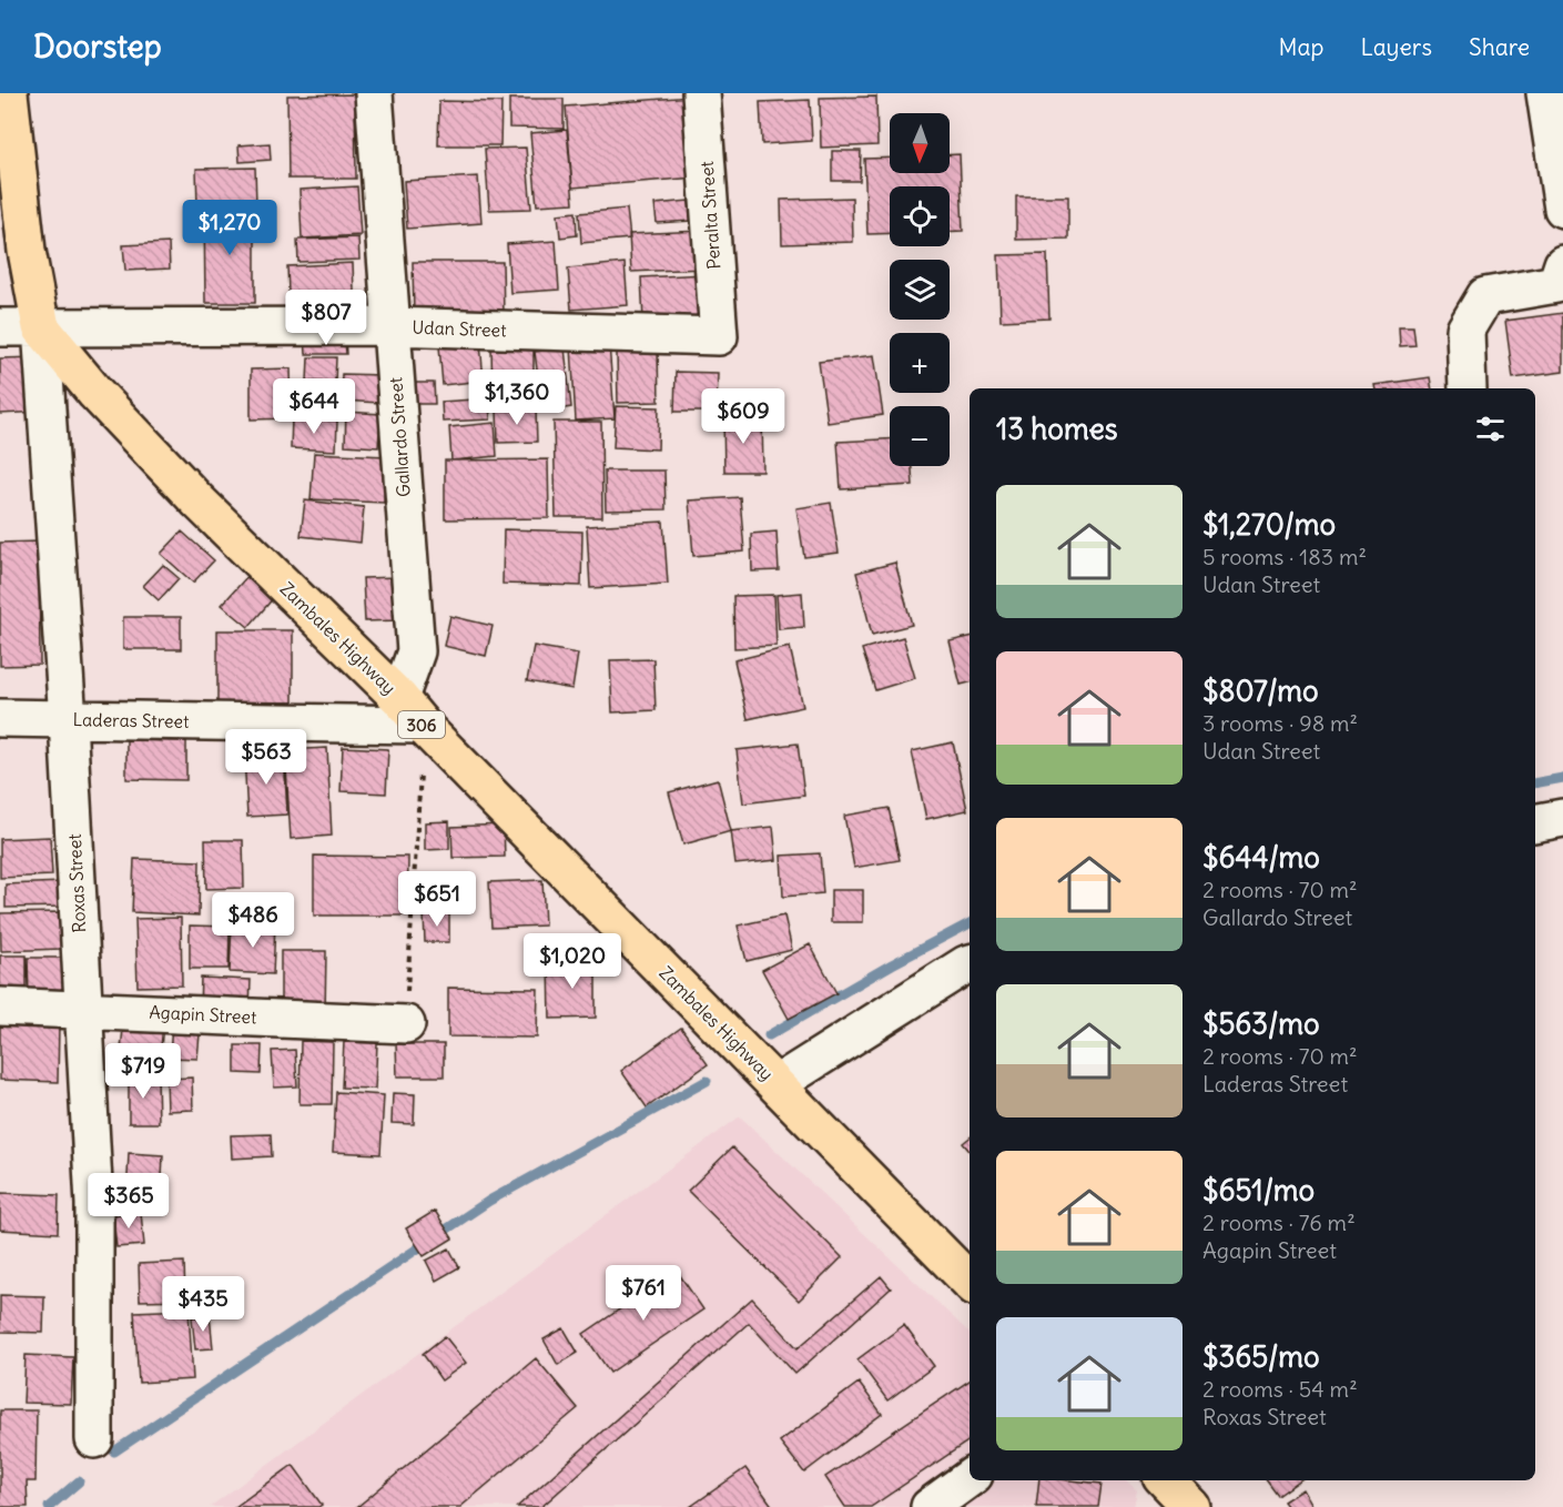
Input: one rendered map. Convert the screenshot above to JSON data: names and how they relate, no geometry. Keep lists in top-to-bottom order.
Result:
{
  "streets": {
    "main road": ["Zambales Highway", "306"],
    "street": [
      "Peralta Street",
      "Udan Street",
      "Gallardo Street",
      "Laderas Street",
      "Roxas Street",
      "Agapin Street"
    ]
  },
  "crossings": [
    ["Peralta Street", "Udan Street"],
    ["Udan Street", "Gallardo Street"],
    ["Udan Street", "Zambales Highway"],
    ["Udan Street", "Roxas Street"],
    ["Gallardo Street", "Zambales Highway"],
    ["Gallardo Street", "Laderas Street"],
    ["Zambales Highway", "Laderas Street"],
    ["Zambales Highway", "Roxas Street"],
    ["Laderas Street", "Roxas Street"],
    ["Roxas Street", "Agapin Street"]
  ],
  "north": "bottom",
  "page": {
    "header": "Doorstep",
    "nav": ["Map", "Layers", "Share"],
    "map_buttons": ["+", "−"],
    "price": [
      "$1,270",
      "$807",
      "$1,360",
      "$644",
      "$609",
      "$563",
      "$651",
      "$486",
      "$1,020",
      "$719",
      "$365",
      "$761",
      "$435"
    ],
    "heading": "13 homes",
    "list": [
      {
        "name": "$1,270/mo",
        "note": "5 rooms · 183 m² · Udan Street"
      },
      {
        "name": "$807/mo",
        "note": "3 rooms · 98 m² · Udan Street"
      },
      {
        "name": "$644/mo",
        "note": "2 rooms · 70 m² · Gallardo Street"
      },
      {
        "name": "$563/mo",
        "note": "2 rooms · 70 m² · Laderas Street"
      },
      {
        "name": "$651/mo",
        "note": "2 rooms · 76 m² · Agapin Street"
      },
      {
        "name": "$365/mo",
        "note": "2 rooms · 54 m² · Roxas Street"
      }
    ]
  }
}
